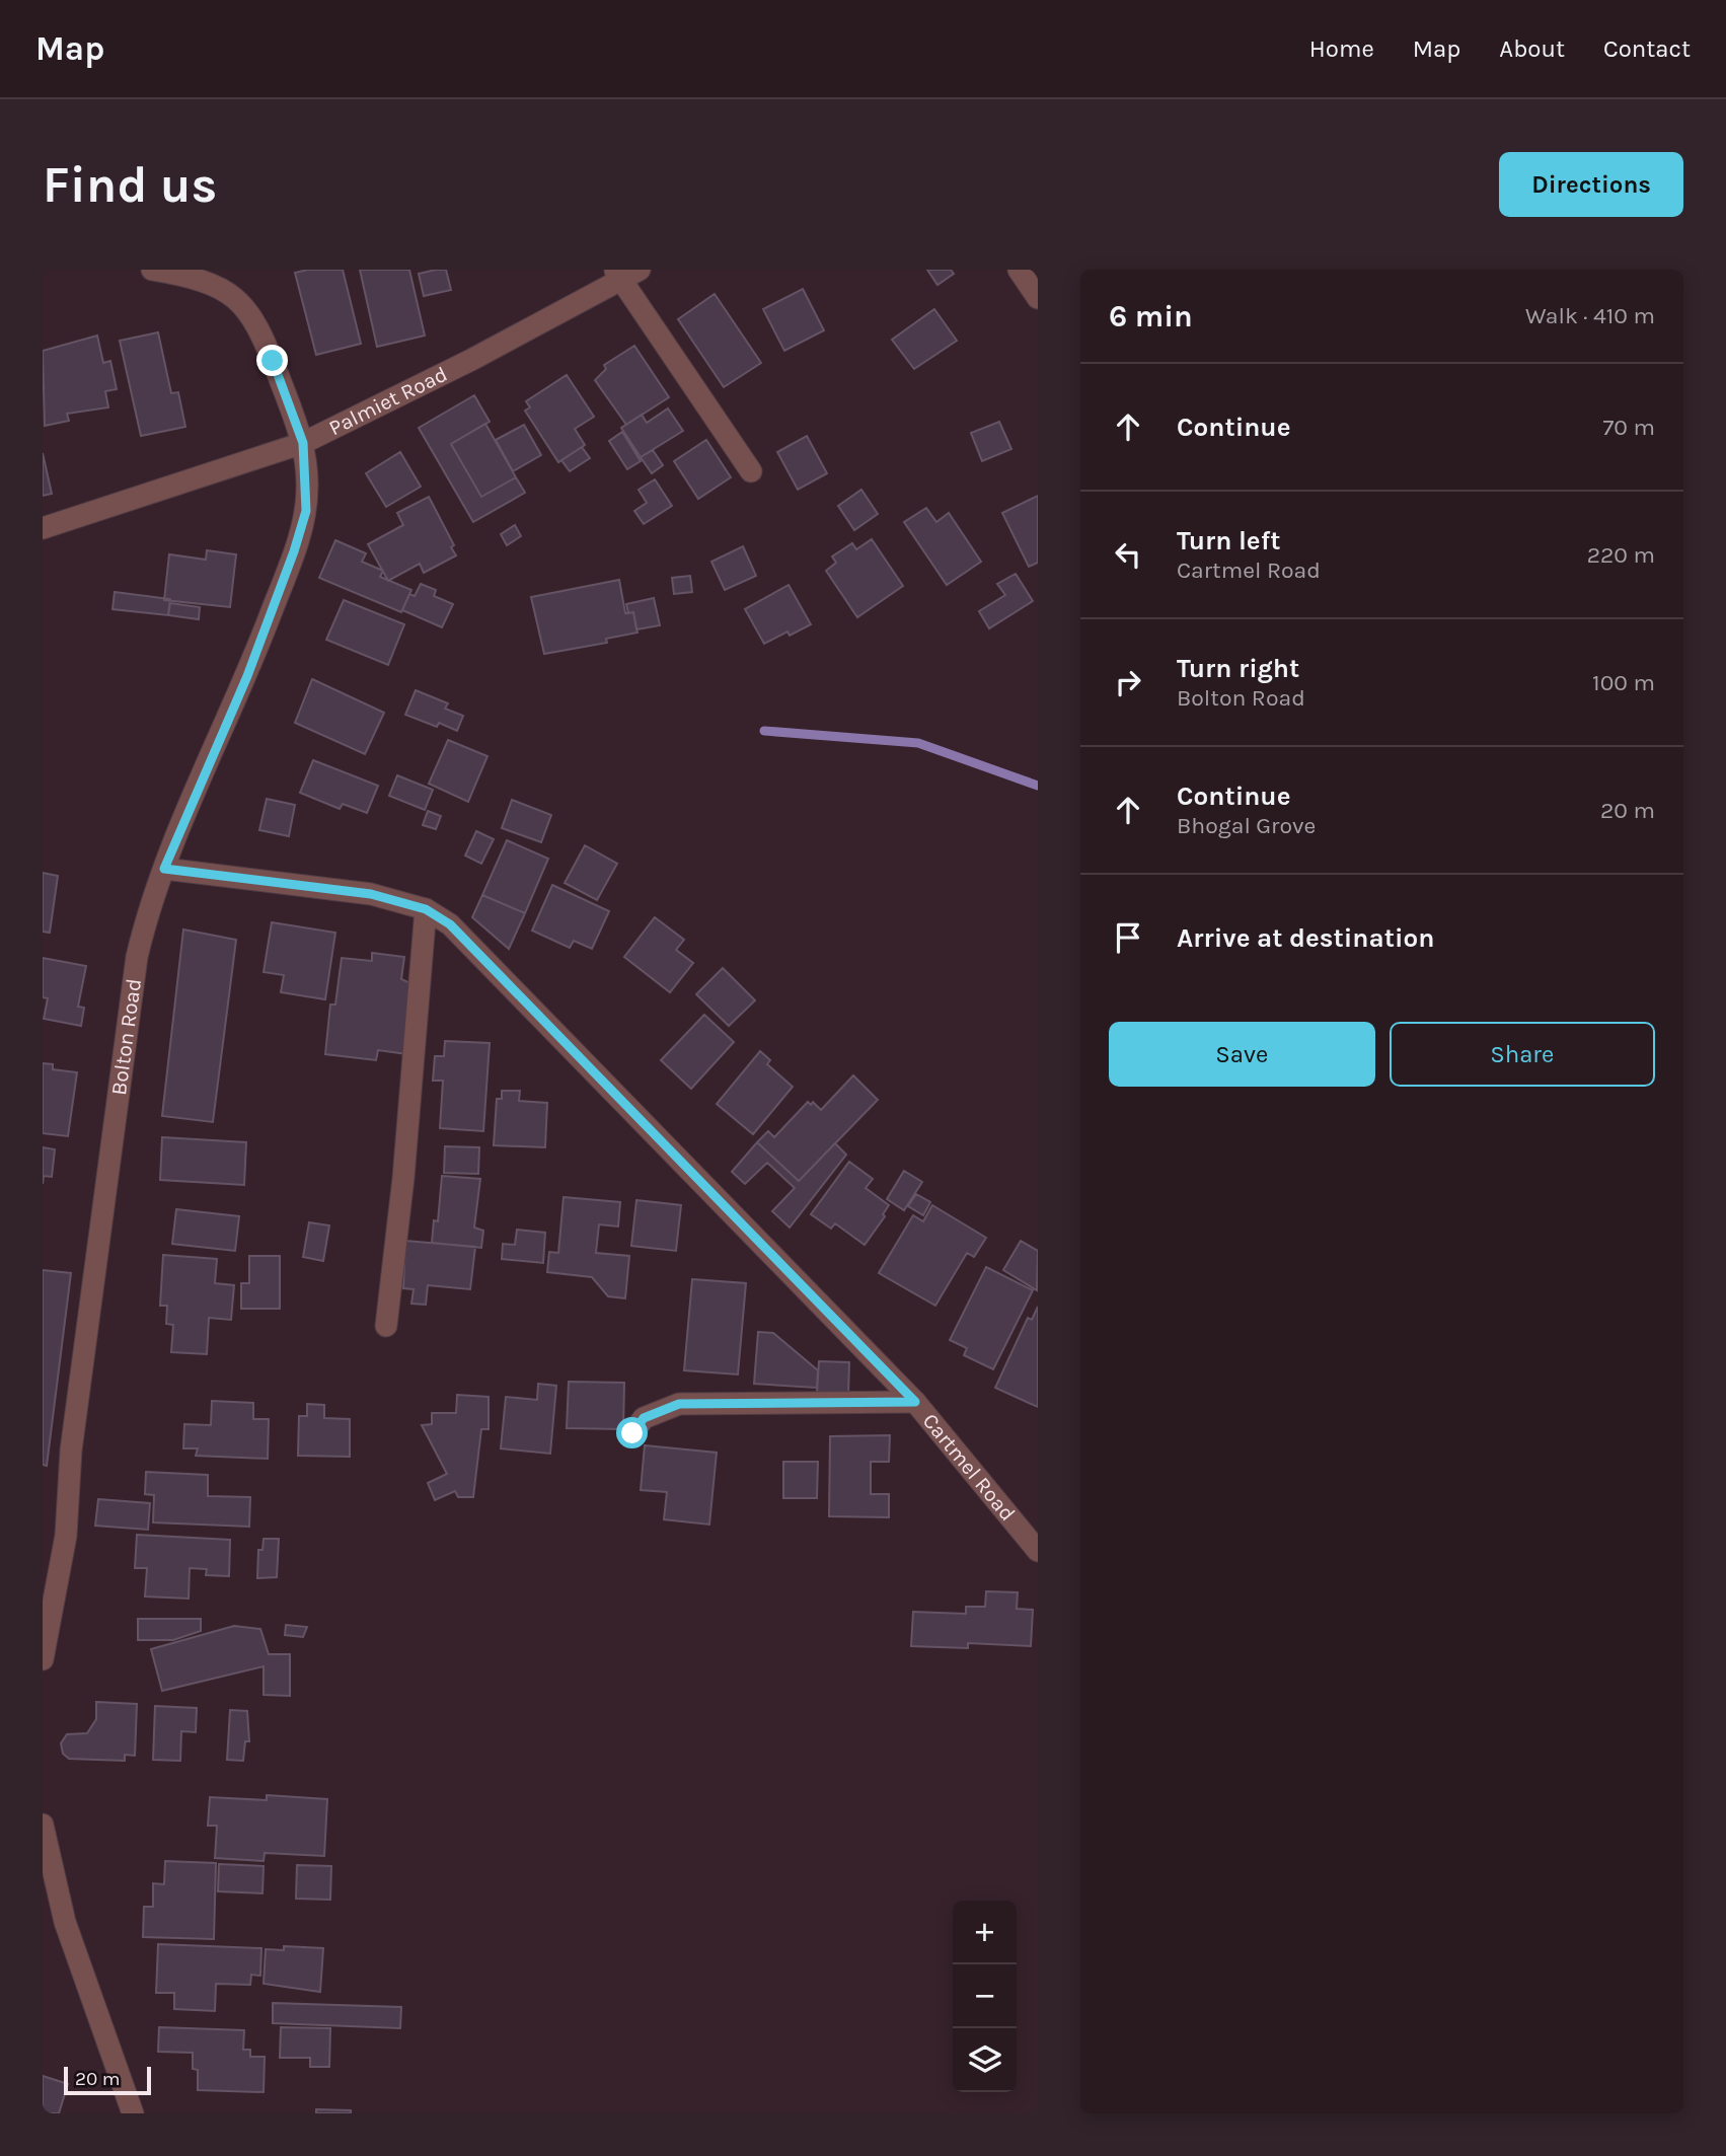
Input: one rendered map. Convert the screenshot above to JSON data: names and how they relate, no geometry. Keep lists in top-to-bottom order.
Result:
{
  "streets": {
    "street": ["Palmiet Road", "Bolton Road", "Cartmel Road"]
  },
  "crossings": [
    ["Palmiet Road", "Bolton Road"],
    ["Bolton Road", "Cartmel Road"]
  ],
  "scale_bar": "20 m",
  "page": {
    "header": "Map",
    "nav": [
      "Home",
      "Map",
      "About",
      "Contact"
    ],
    "buttons": [
      "Directions",
      ["Save", "Share"]
    ],
    "title": "Find us",
    "heading": ["6 min", "Walk · 410 m"],
    "list": [
      ["Continue", "70 m"],
      ["Turn left", "Cartmel Road", "220 m"],
      ["Turn right", "Bolton Road", "100 m"],
      ["Continue", "Bhogal Grove", "20 m"],
      "Arrive at destination"
    ],
    "map_buttons": ["+", "−"],
    "scale": "20 m"
  }
}
